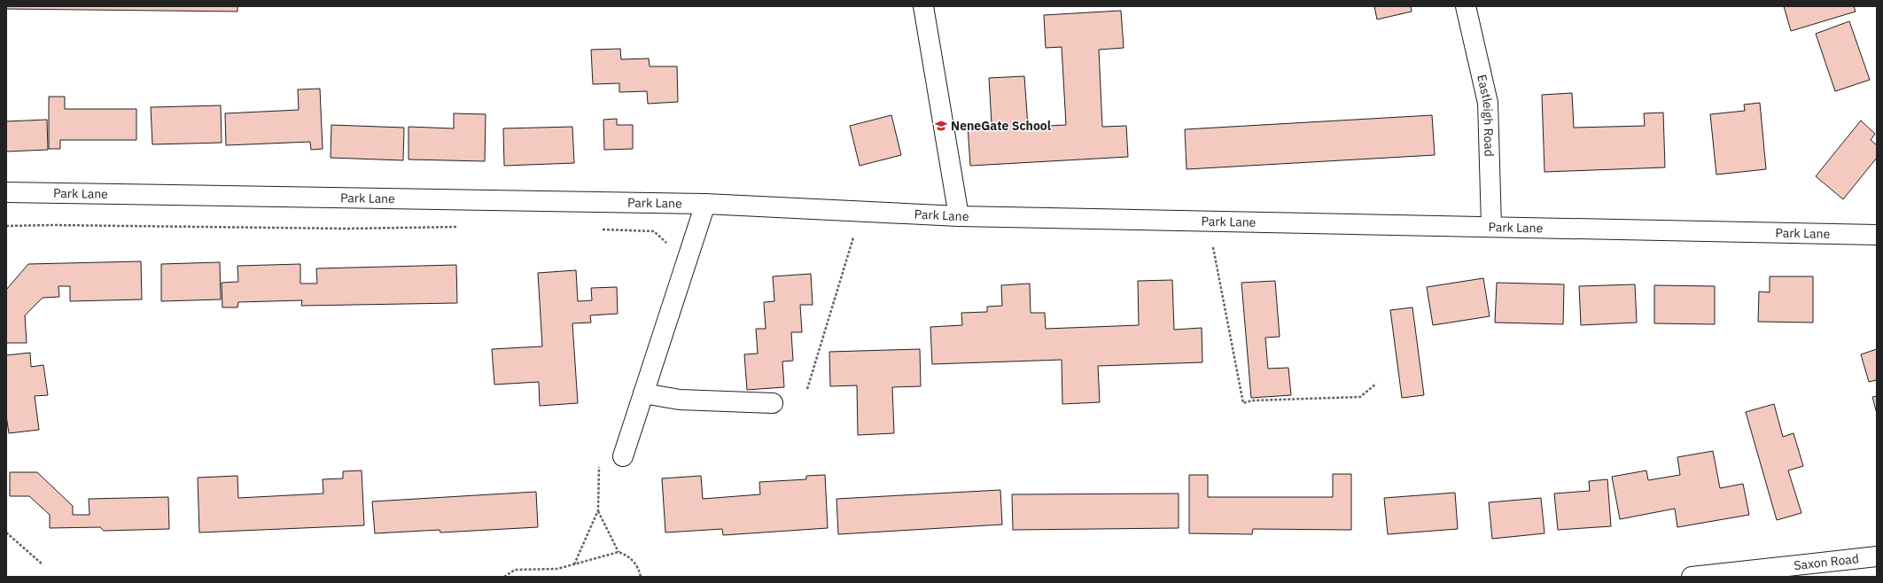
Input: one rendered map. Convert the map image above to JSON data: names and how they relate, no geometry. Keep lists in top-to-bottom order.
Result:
{
  "streets": {
    "street": ["Eastleigh Road", "Park Lane", "Saxon Road"]
  },
  "crossings": [
    ["Eastleigh Road", "Park Lane"]
  ],
  "places": {
    "school or university": ["NeneGate School"]
  }
}
